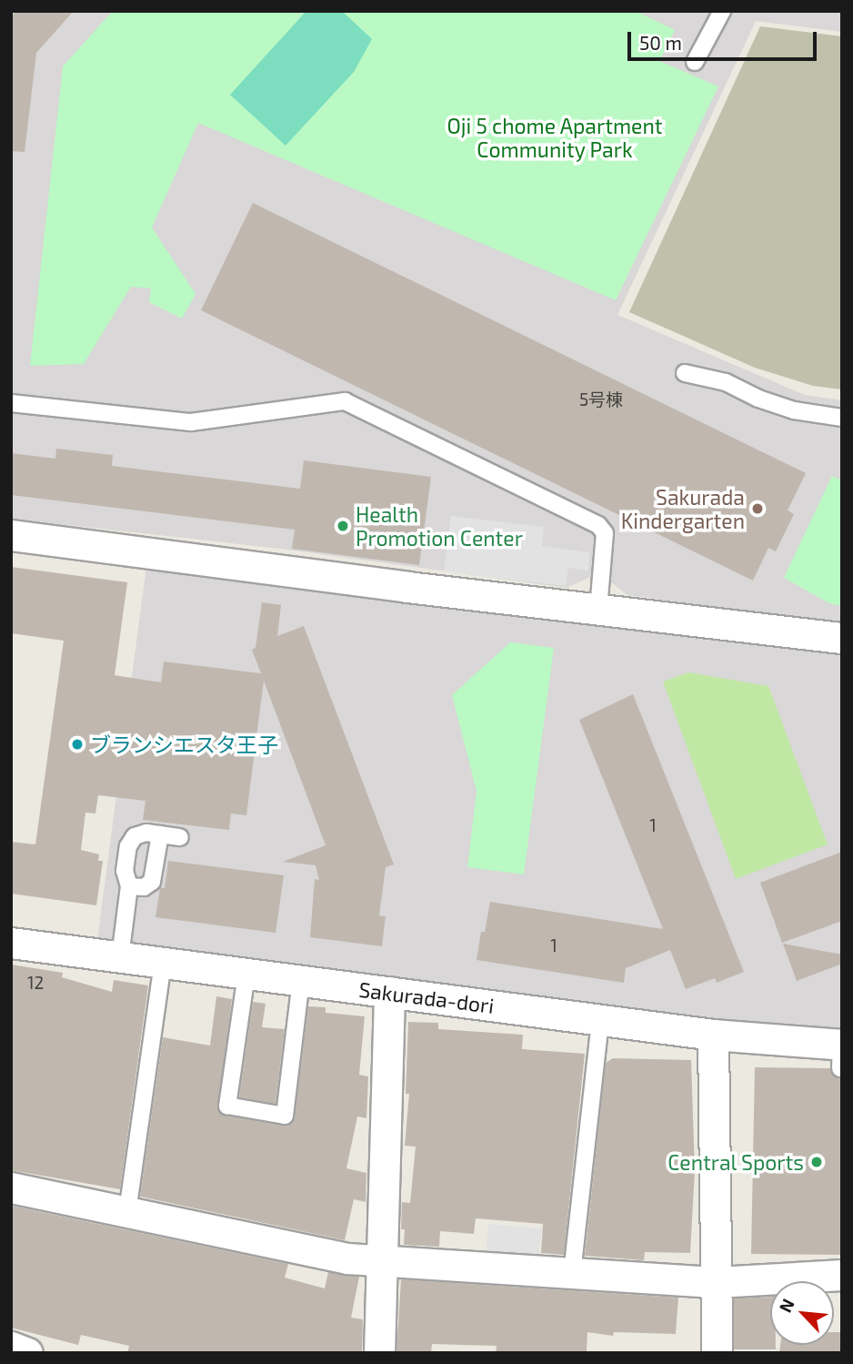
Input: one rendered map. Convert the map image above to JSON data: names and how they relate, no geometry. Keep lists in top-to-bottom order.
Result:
{
  "streets": {
    "street": ["Sakurada-dori"]
  },
  "parks": ["Oji 5 chome Apartment Community Park"],
  "places": [
    "Sakurada Kindergarten",
    "Health Promotion Center",
    "ブランシエスタ王子",
    "Central Sports"
  ],
  "house_numbers": [
    "5号棟",
    "1",
    "1",
    "12"
  ],
  "scale_bar": "50 m",
  "north": "top left"
}
